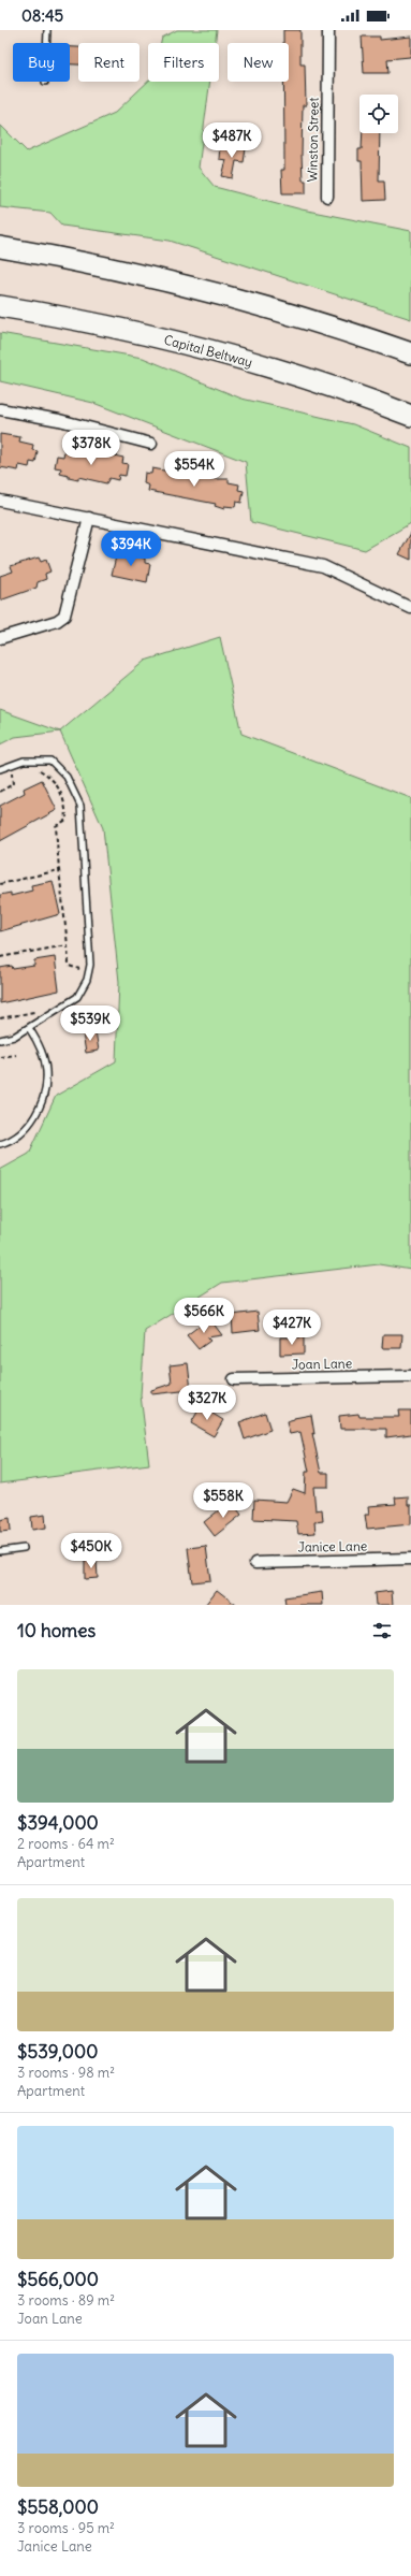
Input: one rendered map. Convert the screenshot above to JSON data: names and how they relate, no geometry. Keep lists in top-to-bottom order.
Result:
{
  "streets": {
    "highway": ["Capital Beltway"],
    "street": ["Winston Street", "Joan Lane", "Janice Lane"]
  },
  "page": {
    "status": "08:45",
    "chip": [
      "Buy",
      "Rent",
      "Filters",
      "New"
    ],
    "price": [
      "$487K",
      "$378K",
      "$554K",
      "$394K",
      "$539K",
      "$566K",
      "$427K",
      "$327K",
      "$558K",
      "$450K"
    ],
    "heading": "10 homes",
    "list": [
      {
        "name": "$394,000",
        "note": "2 rooms · 64 m² · Apartment"
      },
      {
        "name": "$539,000",
        "note": "3 rooms · 98 m² · Apartment"
      },
      {
        "name": "$566,000",
        "note": "3 rooms · 89 m² · Joan Lane"
      },
      {
        "name": "$558,000",
        "note": "3 rooms · 95 m² · Janice Lane"
      }
    ]
  }
}
